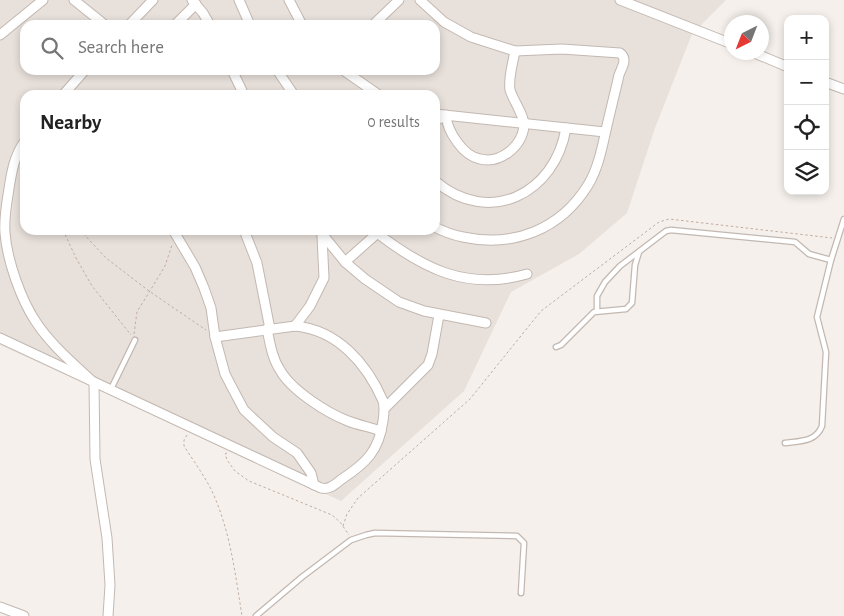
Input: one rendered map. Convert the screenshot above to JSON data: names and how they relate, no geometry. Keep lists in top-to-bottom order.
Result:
{
  "north": "bottom left",
  "page": {
    "map_buttons": ["+", "−"],
    "search": "Search here",
    "heading": ["Nearby", "0 results"]
  }
}
